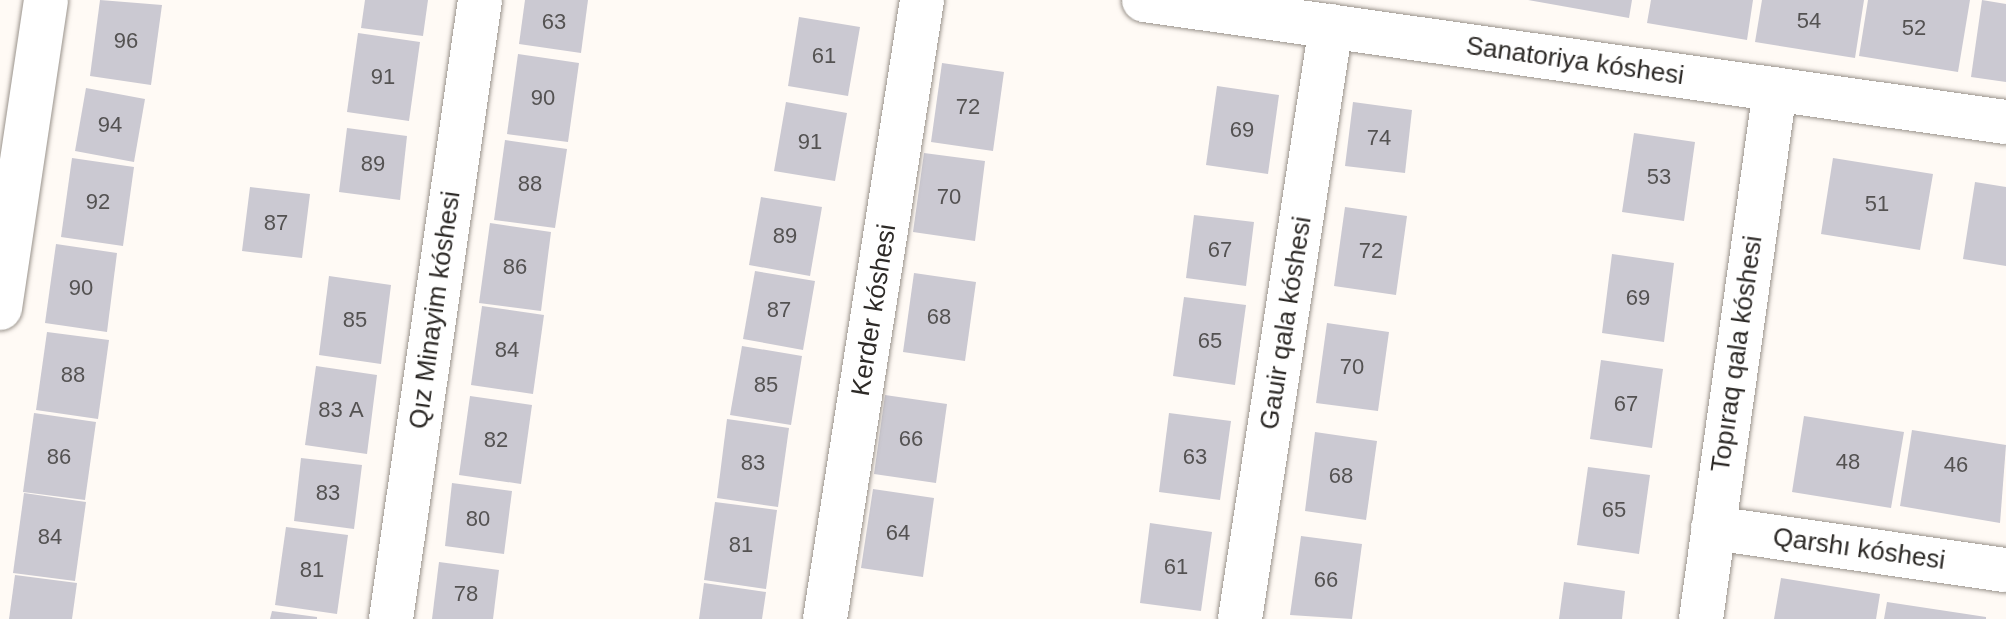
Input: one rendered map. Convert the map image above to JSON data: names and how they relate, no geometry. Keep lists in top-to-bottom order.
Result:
{
  "streets": {
    "street": [
      "Sanatoriya kóshesi",
      "Qız Minayim kóshesi",
      "Kerder kóshesi",
      "Gauir qala kóshesi",
      "Topıraq qala kóshesi",
      "Qarshı kóshesi"
    ]
  },
  "crossings": [
    ["Sanatoriya kóshesi", "Gauir qala kóshesi"],
    ["Sanatoriya kóshesi", "Topıraq qala kóshesi"],
    ["Topıraq qala kóshesi", "Qarshı kóshesi"]
  ],
  "house_numbers": [
    "54",
    "63",
    "52",
    "96",
    "61",
    "91",
    "90",
    "72",
    "94",
    "69",
    "74",
    "91",
    "89",
    "53",
    "88",
    "70",
    "92",
    "51",
    "87",
    "89",
    "67",
    "72",
    "86",
    "90",
    "69",
    "87",
    "68",
    "85",
    "65",
    "84",
    "70",
    "88",
    "85",
    "67",
    "83 А",
    "66",
    "82",
    "86",
    "63",
    "48",
    "83",
    "46",
    "68",
    "83",
    "65",
    "80",
    "64",
    "84",
    "81",
    "61",
    "81",
    "66",
    "78"
  ]
}
